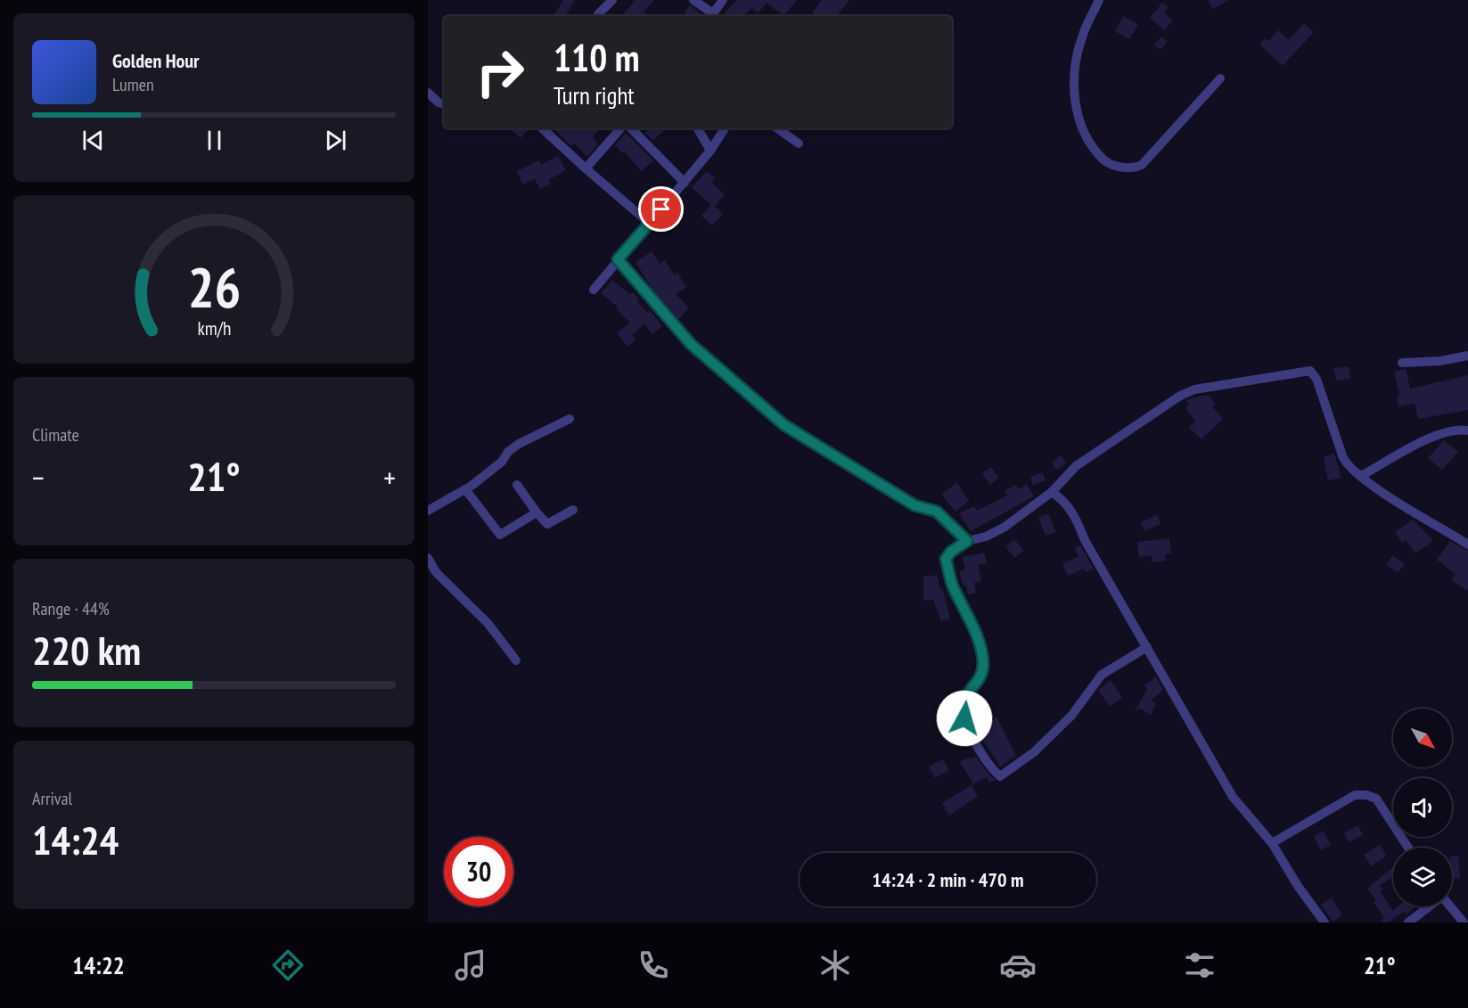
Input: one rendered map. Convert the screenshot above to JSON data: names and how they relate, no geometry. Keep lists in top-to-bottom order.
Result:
{
  "north": "bottom right",
  "page": {
    "turn": ["110 m", "Turn right"],
    "song": ["Golden Hour", "Lumen"],
    "tile": [
      "Climate",
      ["Range · 44%", "220 km"],
      ["Arrival", "14:24"]
    ],
    "heat": ["−", "21°", "+"],
    "limit": "30",
    "trip": "14:24 · 2 min · 470 m",
    "tabs": ["14:22", "21°"],
    "gauge": ["26", "km/h"]
  }
}
